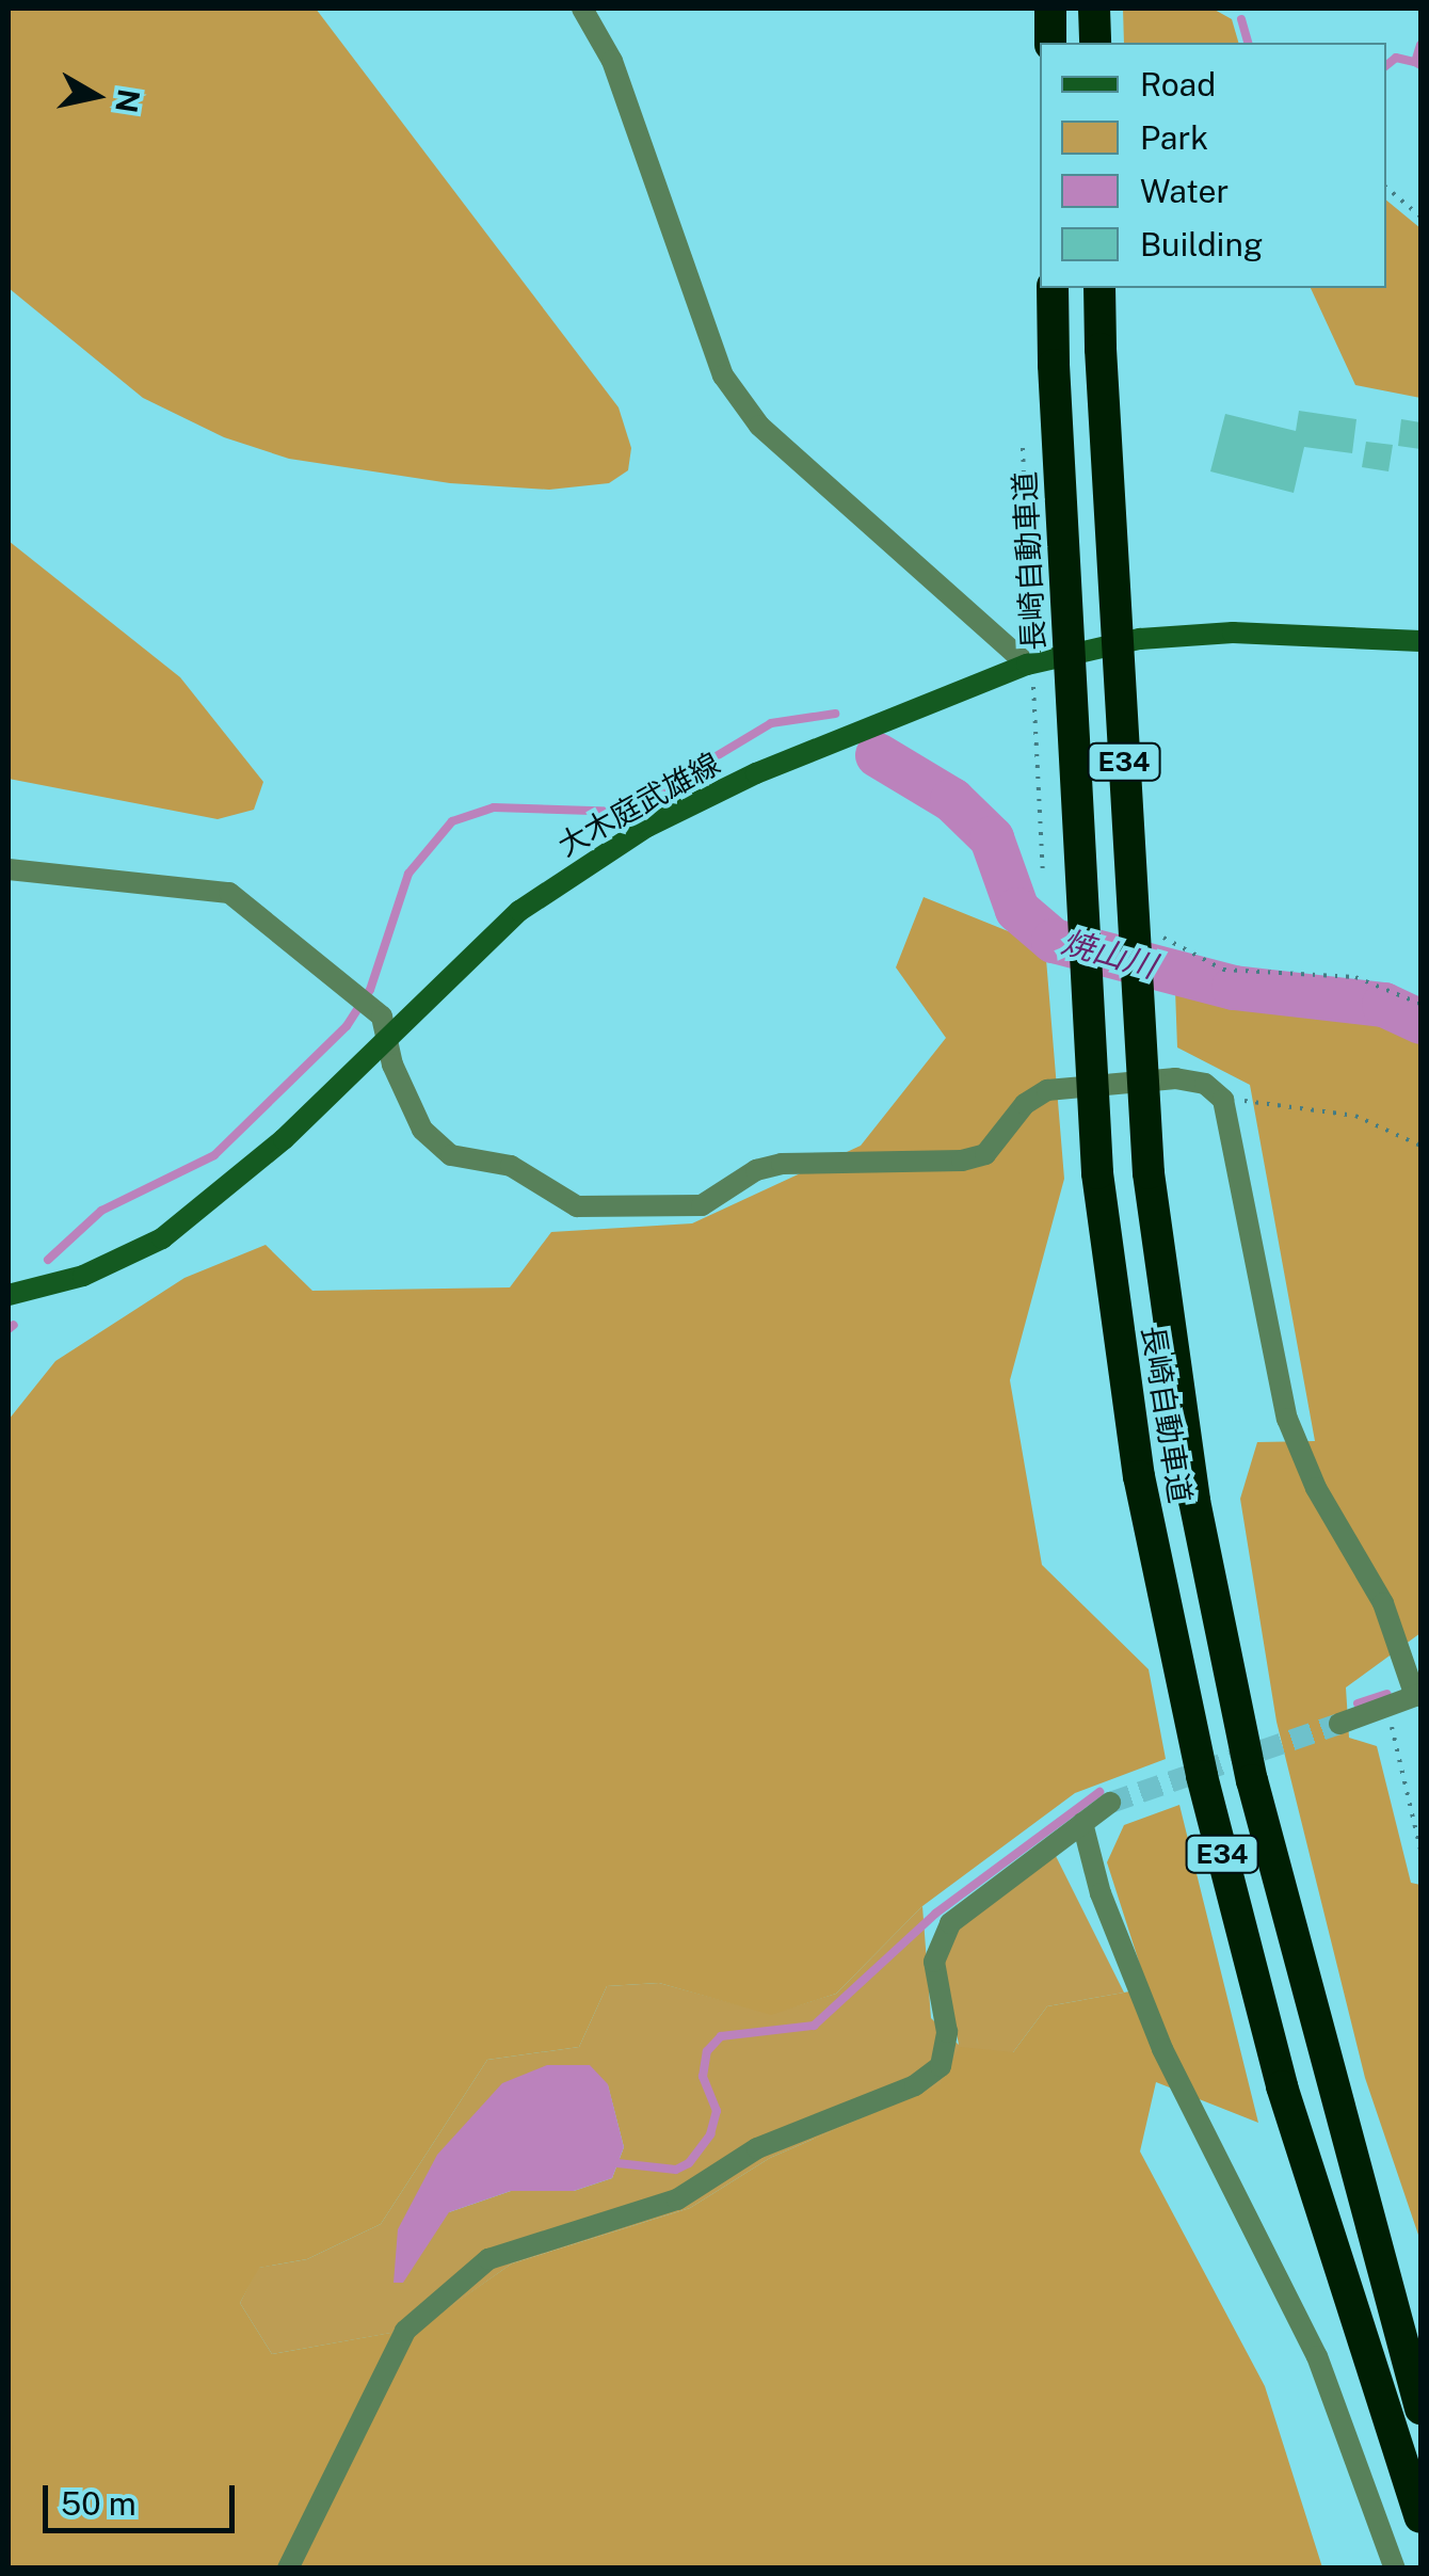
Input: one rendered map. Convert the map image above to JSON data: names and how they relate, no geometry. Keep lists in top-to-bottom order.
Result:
{
  "streets": {
    "highway": ["長崎自動車道", "E34"],
    "main road": ["大木庭武雄線"]
  },
  "water": ["焼山川"],
  "legend": [
    "Road",
    "Park",
    "Water",
    "Building"
  ],
  "scale_bar": "50 m",
  "north": "right"
}
